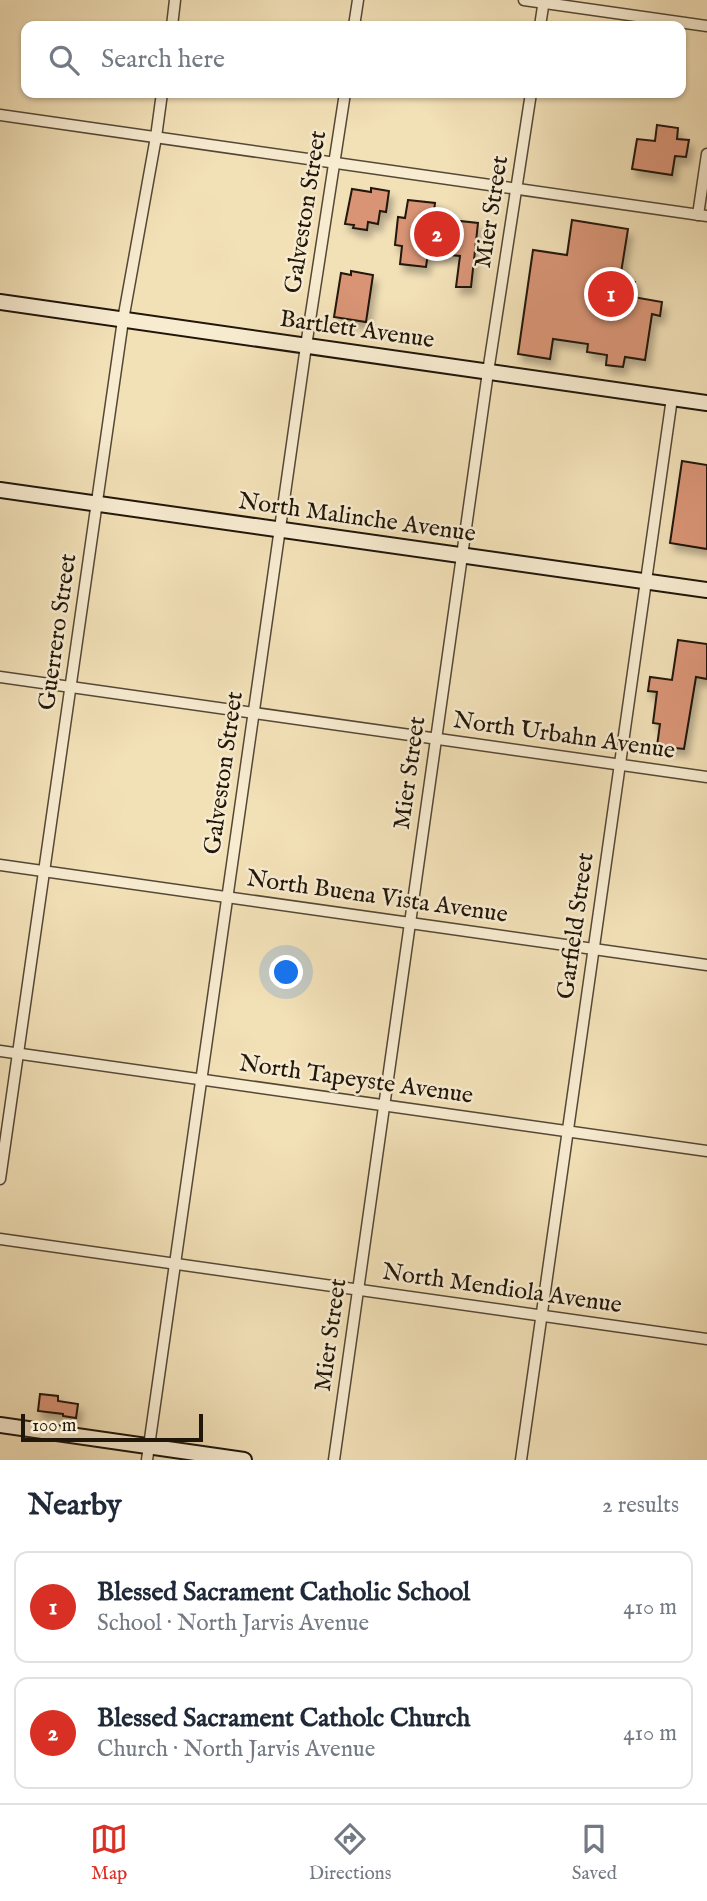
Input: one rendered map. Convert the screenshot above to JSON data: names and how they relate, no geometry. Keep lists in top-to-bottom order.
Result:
{
  "streets": {
    "main road": ["Bartlett Avenue", "North Malinche Avenue"],
    "street": [
      "Galveston Street",
      "Mier Street",
      "Guerrero Street",
      "North Urbahn Avenue",
      "North Buena Vista Avenue",
      "Garfield Street",
      "North Tapeyste Avenue",
      "North Mendiola Avenue"
    ]
  },
  "crossings": [
    ["Galveston Street", "Bartlett Avenue"],
    ["Galveston Street", "North Malinche Avenue"],
    ["Galveston Street", "North Urbahn Avenue"],
    ["Galveston Street", "North Buena Vista Avenue"],
    ["Galveston Street", "North Tapeyste Avenue"],
    ["Galveston Street", "North Mendiola Avenue"],
    ["Mier Street", "Bartlett Avenue"],
    ["Mier Street", "North Malinche Avenue"],
    ["Mier Street", "North Urbahn Avenue"],
    ["Mier Street", "North Buena Vista Avenue"],
    ["Mier Street", "North Tapeyste Avenue"],
    ["Mier Street", "North Mendiola Avenue"],
    ["Bartlett Avenue", "Guerrero Street"],
    ["Bartlett Avenue", "Garfield Street"],
    ["North Malinche Avenue", "Guerrero Street"],
    ["North Malinche Avenue", "Garfield Street"],
    ["Guerrero Street", "North Urbahn Avenue"],
    ["Guerrero Street", "North Buena Vista Avenue"],
    ["Guerrero Street", "North Tapeyste Avenue"],
    ["North Urbahn Avenue", "Garfield Street"],
    ["North Buena Vista Avenue", "Garfield Street"],
    ["Garfield Street", "North Tapeyste Avenue"],
    ["Garfield Street", "North Mendiola Avenue"]
  ],
  "scale_bar": "100 m",
  "page": {
    "search": "Search here",
    "pins": ["2", "1"],
    "scale": "100 m",
    "heading": ["Nearby", "2 results"],
    "list": [
      {
        "mark": "1",
        "name": "Blessed Sacrament Catholic School",
        "note": "School · North Jarvis Avenue",
        "value": "410 m"
      },
      {
        "mark": "2",
        "name": "Blessed Sacrament Catholc Church",
        "note": "Church · North Jarvis Avenue",
        "value": "410 m"
      }
    ],
    "nav": ["Map", "Directions", "Saved"]
  }
}
